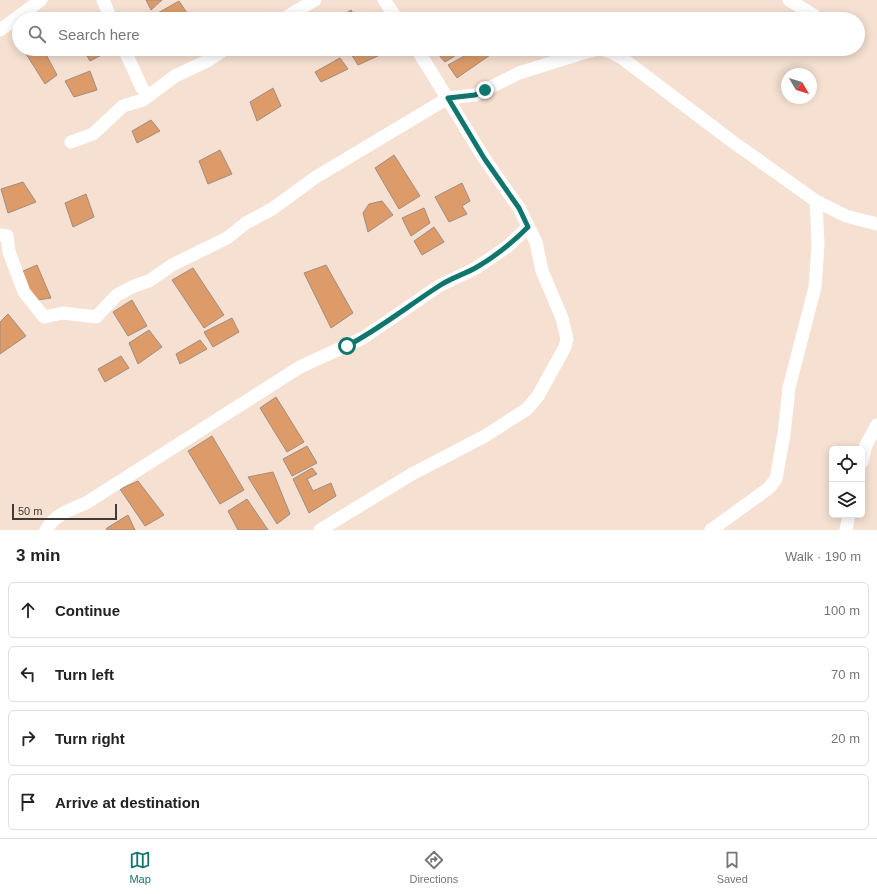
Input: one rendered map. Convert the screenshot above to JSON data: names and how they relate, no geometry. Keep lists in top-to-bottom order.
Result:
{
  "scale_bar": "50 m",
  "north": "bottom right",
  "page": {
    "search": "Search here",
    "scale": "50 m",
    "heading": ["3 min", "Walk · 190 m"],
    "list": [
      ["Continue", "100 m"],
      ["Turn left", "70 m"],
      ["Turn right", "20 m"],
      "Arrive at destination"
    ],
    "nav": ["Map", "Directions", "Saved"]
  }
}
